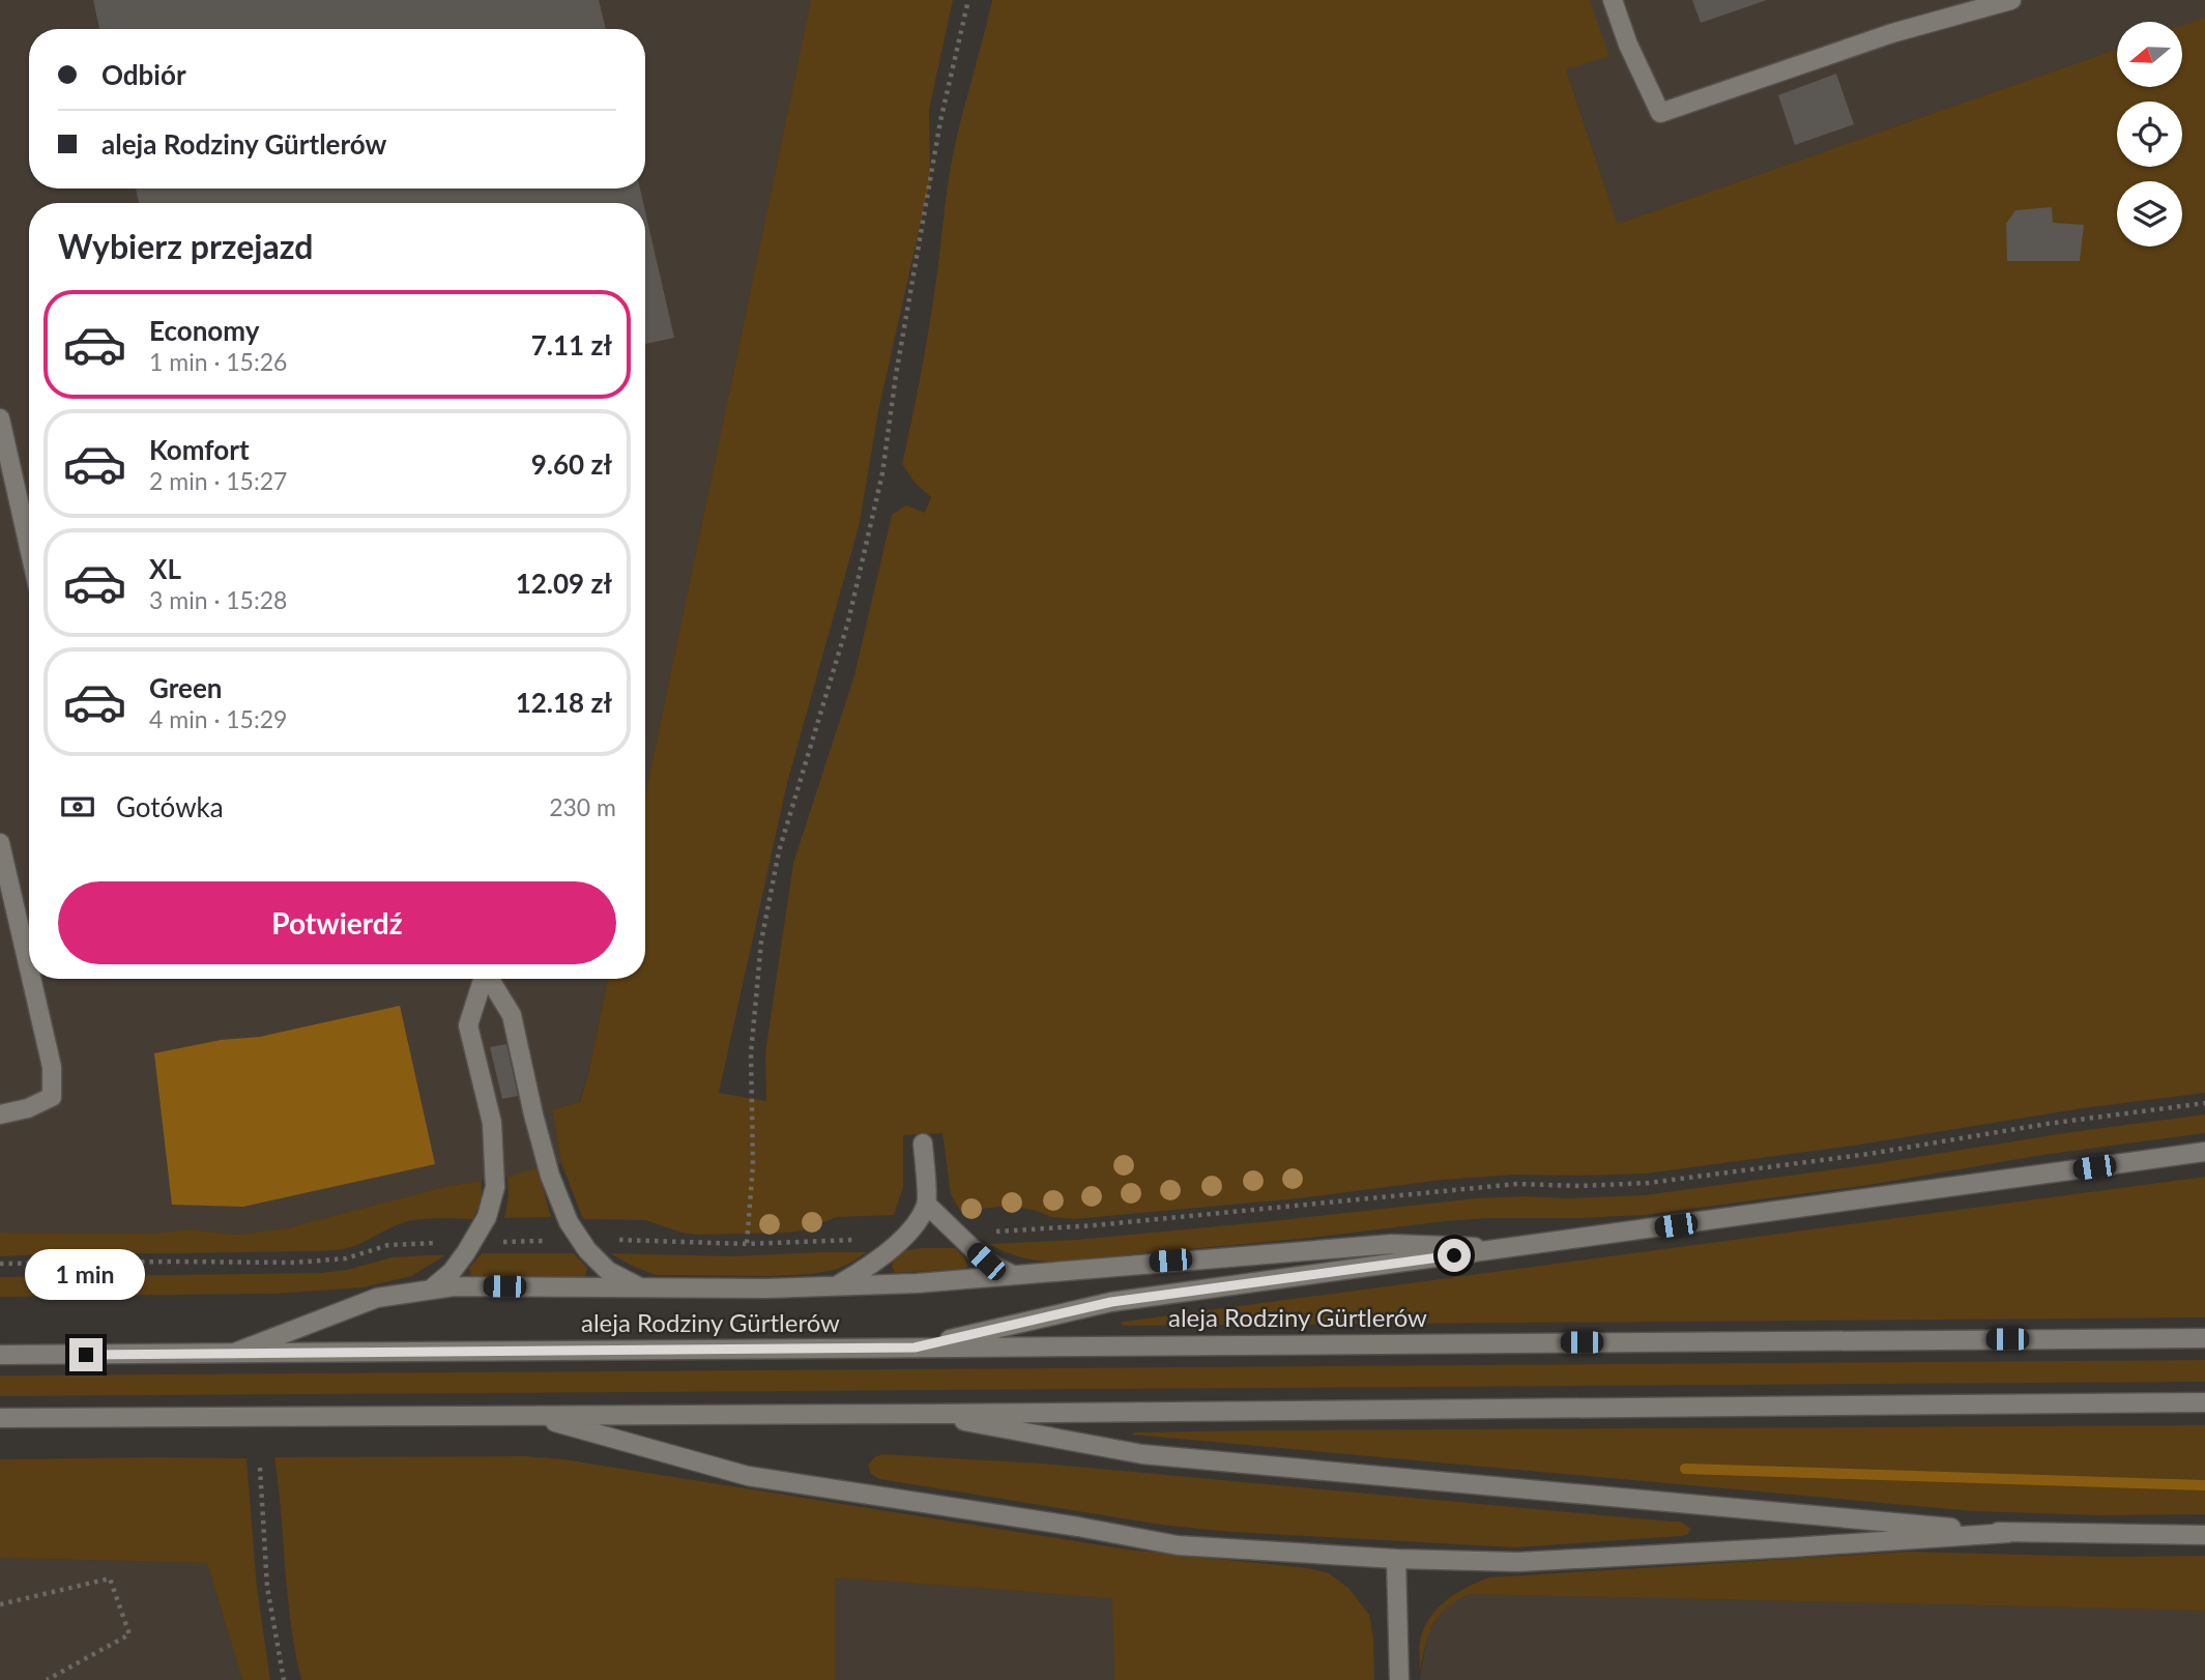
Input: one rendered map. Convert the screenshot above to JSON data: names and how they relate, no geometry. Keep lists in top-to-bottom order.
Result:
{
  "streets": {
    "main road": ["aleja Rodziny Gürtlerów"]
  },
  "north": "left",
  "page": {
    "banner": ["Odbiór", "aleja Rodziny Gürtlerów"],
    "heading": "Wybierz przejazd",
    "list": [
      {
        "name": "Economy",
        "note": "1 min · 15:26",
        "value": "7.11 zł"
      },
      {
        "name": "Komfort",
        "note": "2 min · 15:27",
        "value": "9.60 zł"
      },
      {
        "name": "XL",
        "note": "3 min · 15:28",
        "value": "12.09 zł"
      },
      {
        "name": "Green",
        "note": "4 min · 15:29",
        "value": "12.18 zł"
      }
    ],
    "pay": ["Gotówka", "230 m"],
    "buttons": "Potwierdź",
    "bubble": "1 min"
  }
}
